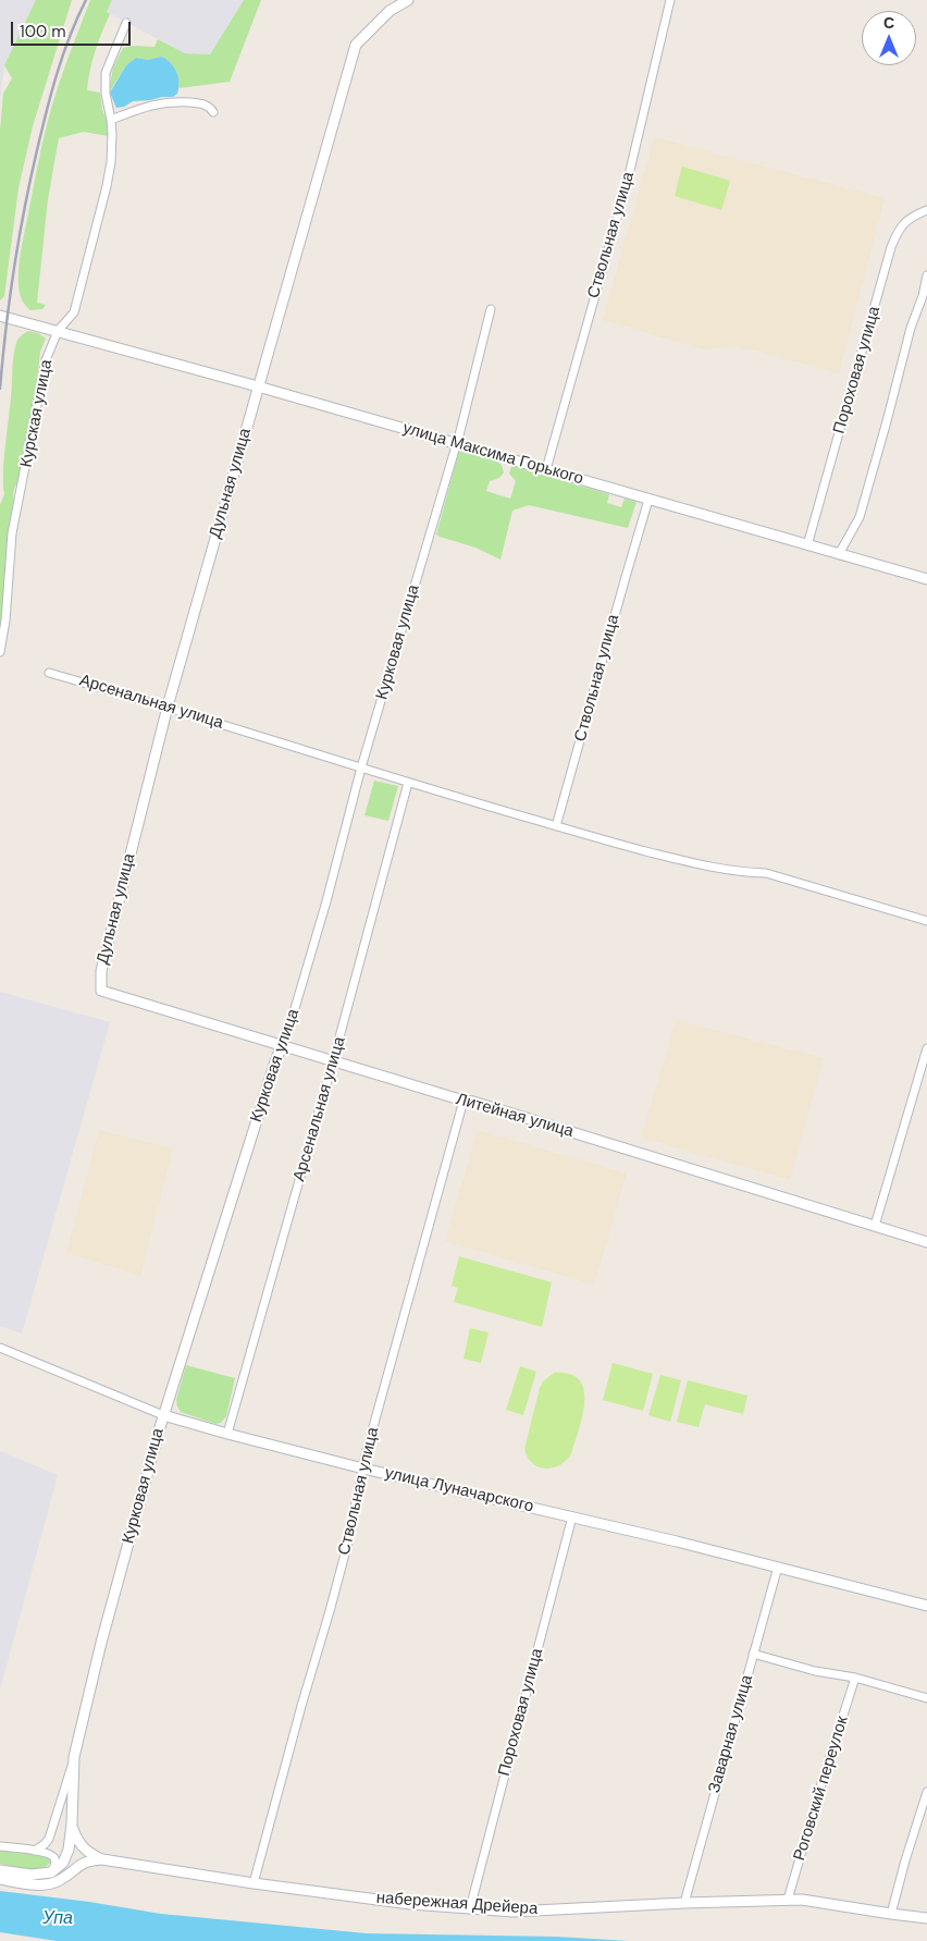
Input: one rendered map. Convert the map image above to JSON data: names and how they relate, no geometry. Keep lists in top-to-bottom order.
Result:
{
  "streets": {
    "main road": [
      "улица Максима Горького",
      "Дульная улица",
      "Курковая улица",
      "Литейная улица",
      "улица Луначарского",
      "набережная Дрейера"
    ],
    "street": [
      "Ствольная улица",
      "Пороховая улица",
      "Курская улица",
      "Арсенальная улица",
      "Заварная улица",
      "Роговский переулок"
    ]
  },
  "crossings": [
    ["Ствольная улица", "улица Максима Горького"],
    ["Ствольная улица", "Арсенальная улица"],
    ["Ствольная улица", "Литейная улица"],
    ["Ствольная улица", "улица Луначарского"],
    ["Ствольная улица", "набережная Дрейера"],
    ["Пороховая улица", "улица Максима Горького"],
    ["Пороховая улица", "улица Луначарского"],
    ["Пороховая улица", "набережная Дрейера"],
    ["Курская улица", "улица Максима Горького"],
    ["улица Максима Горького", "Дульная улица"],
    ["улица Максима Горького", "Курковая улица"],
    ["Дульная улица", "Арсенальная улица"],
    ["Дульная улица", "Литейная улица"],
    ["Курковая улица", "Арсенальная улица"],
    ["Курковая улица", "Литейная улица"],
    ["Курковая улица", "улица Луначарского"],
    ["Курковая улица", "набережная Дрейера"],
    ["Арсенальная улица", "Литейная улица"],
    ["Арсенальная улица", "улица Луначарского"],
    ["улица Луначарского", "Заварная улица"],
    ["Заварная улица", "набережная Дрейера"],
    ["Роговский переулок", "набережная Дрейера"]
  ],
  "water": ["Упа"],
  "scale_bar": "100 m",
  "north": "top"
}
